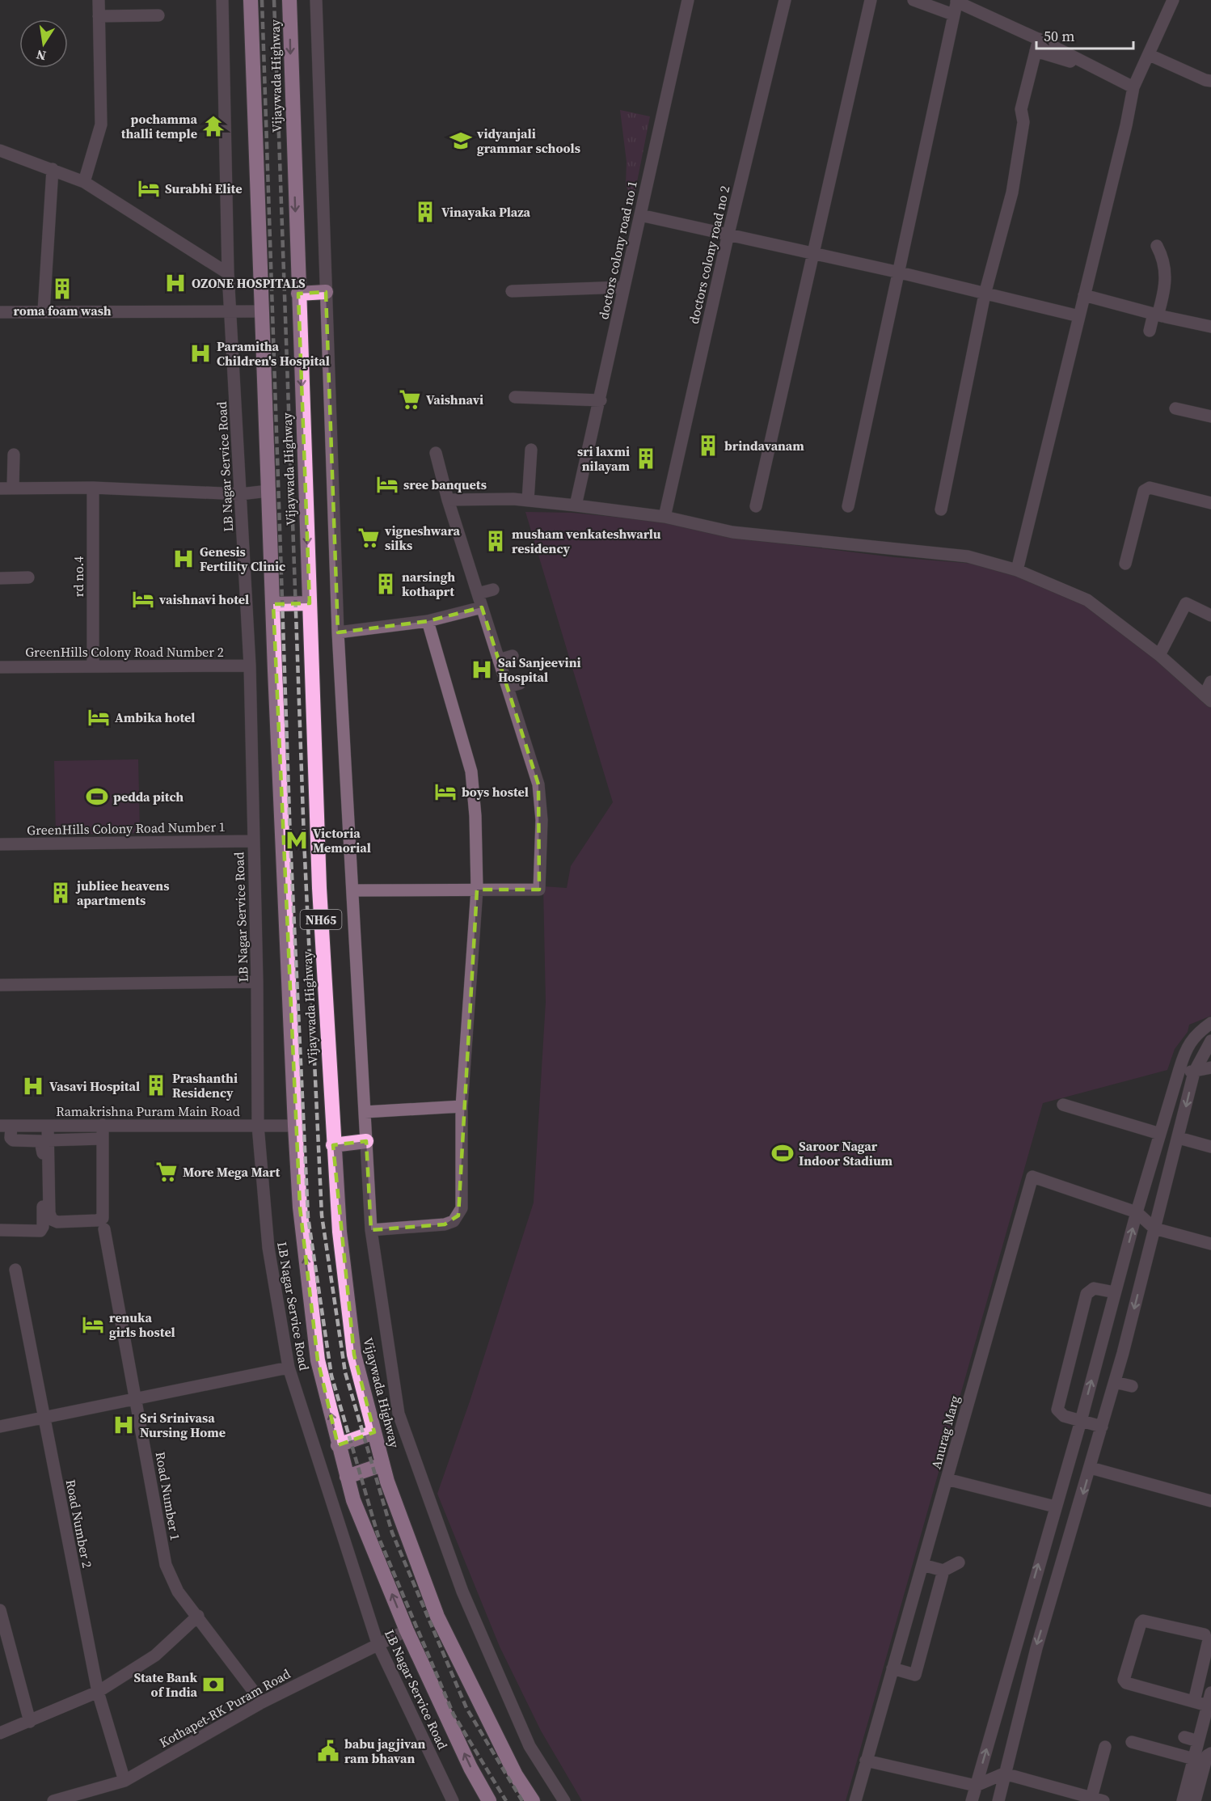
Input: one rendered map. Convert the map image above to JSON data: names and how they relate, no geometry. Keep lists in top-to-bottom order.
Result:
{
  "streets": {
    "highway": ["Vijaywada Highway", "NH65"],
    "street": [
      "doctors colony road no 1",
      "doctors colony road no 2",
      "LB Nagar Service Road",
      "rd no.4",
      "GreenHills Colony Road Number 2",
      "GreenHills Colony Road Number 1",
      "Ramakrishna Puram Main Road",
      "Anurag Marg",
      "Road Number 1",
      "Road Number 2",
      "Kothapet-RK Puram Road"
    ]
  },
  "crossings": [
    ["Vijaywada Highway", "Ramakrishna Puram Main Road"],
    ["Vijaywada Highway", "Kothapet-RK Puram Road"],
    ["LB Nagar Service Road", "GreenHills Colony Road Number 2"],
    ["LB Nagar Service Road", "GreenHills Colony Road Number 1"],
    ["LB Nagar Service Road", "Ramakrishna Puram Main Road"],
    ["LB Nagar Service Road", "Kothapet-RK Puram Road"],
    ["rd no.4", "GreenHills Colony Road Number 2"],
    ["Road Number 1", "Kothapet-RK Puram Road"],
    ["Road Number 2", "Kothapet-RK Puram Road"]
  ],
  "places": {
    "temple": ["pochamma thalli temple"],
    "school or university": ["vidyanjali grammar schools"],
    "hotel": [
      "Surabhi Elite",
      "sree banquets",
      "vaishnavi hotel",
      "Ambika hotel",
      "boys hostel",
      "renuka girls hostel"
    ],
    "building": [
      "Vinayaka Plaza",
      "roma foam wash",
      "brindavanam",
      "sri laxmi nilayam",
      "musham venkateshwarlu residency",
      "narsingh kothaprt",
      "jubliee heavens apartments",
      "Prashanthi Residency"
    ],
    "hospital": [
      "OZONE HOSPITALS",
      "Paramitha Children's Hospital",
      "Genesis Fertility Clinic",
      "Sai Sanjeevini Hospital",
      "Vasavi Hospital",
      "Sri Srinivasa Nursing Home"
    ],
    "supermarket": ["Vaishnavi", "vigneshwara silks", "More Mega Mart"],
    "sports": ["pedda pitch", "Saroor Nagar Indoor Stadium"],
    "metro station": ["Victoria Memorial"],
    "bank": ["State Bank of India"],
    "public building": ["babu jagjivan ram bhavan"]
  },
  "scale_bar": "50 m",
  "north": "bottom"
}
